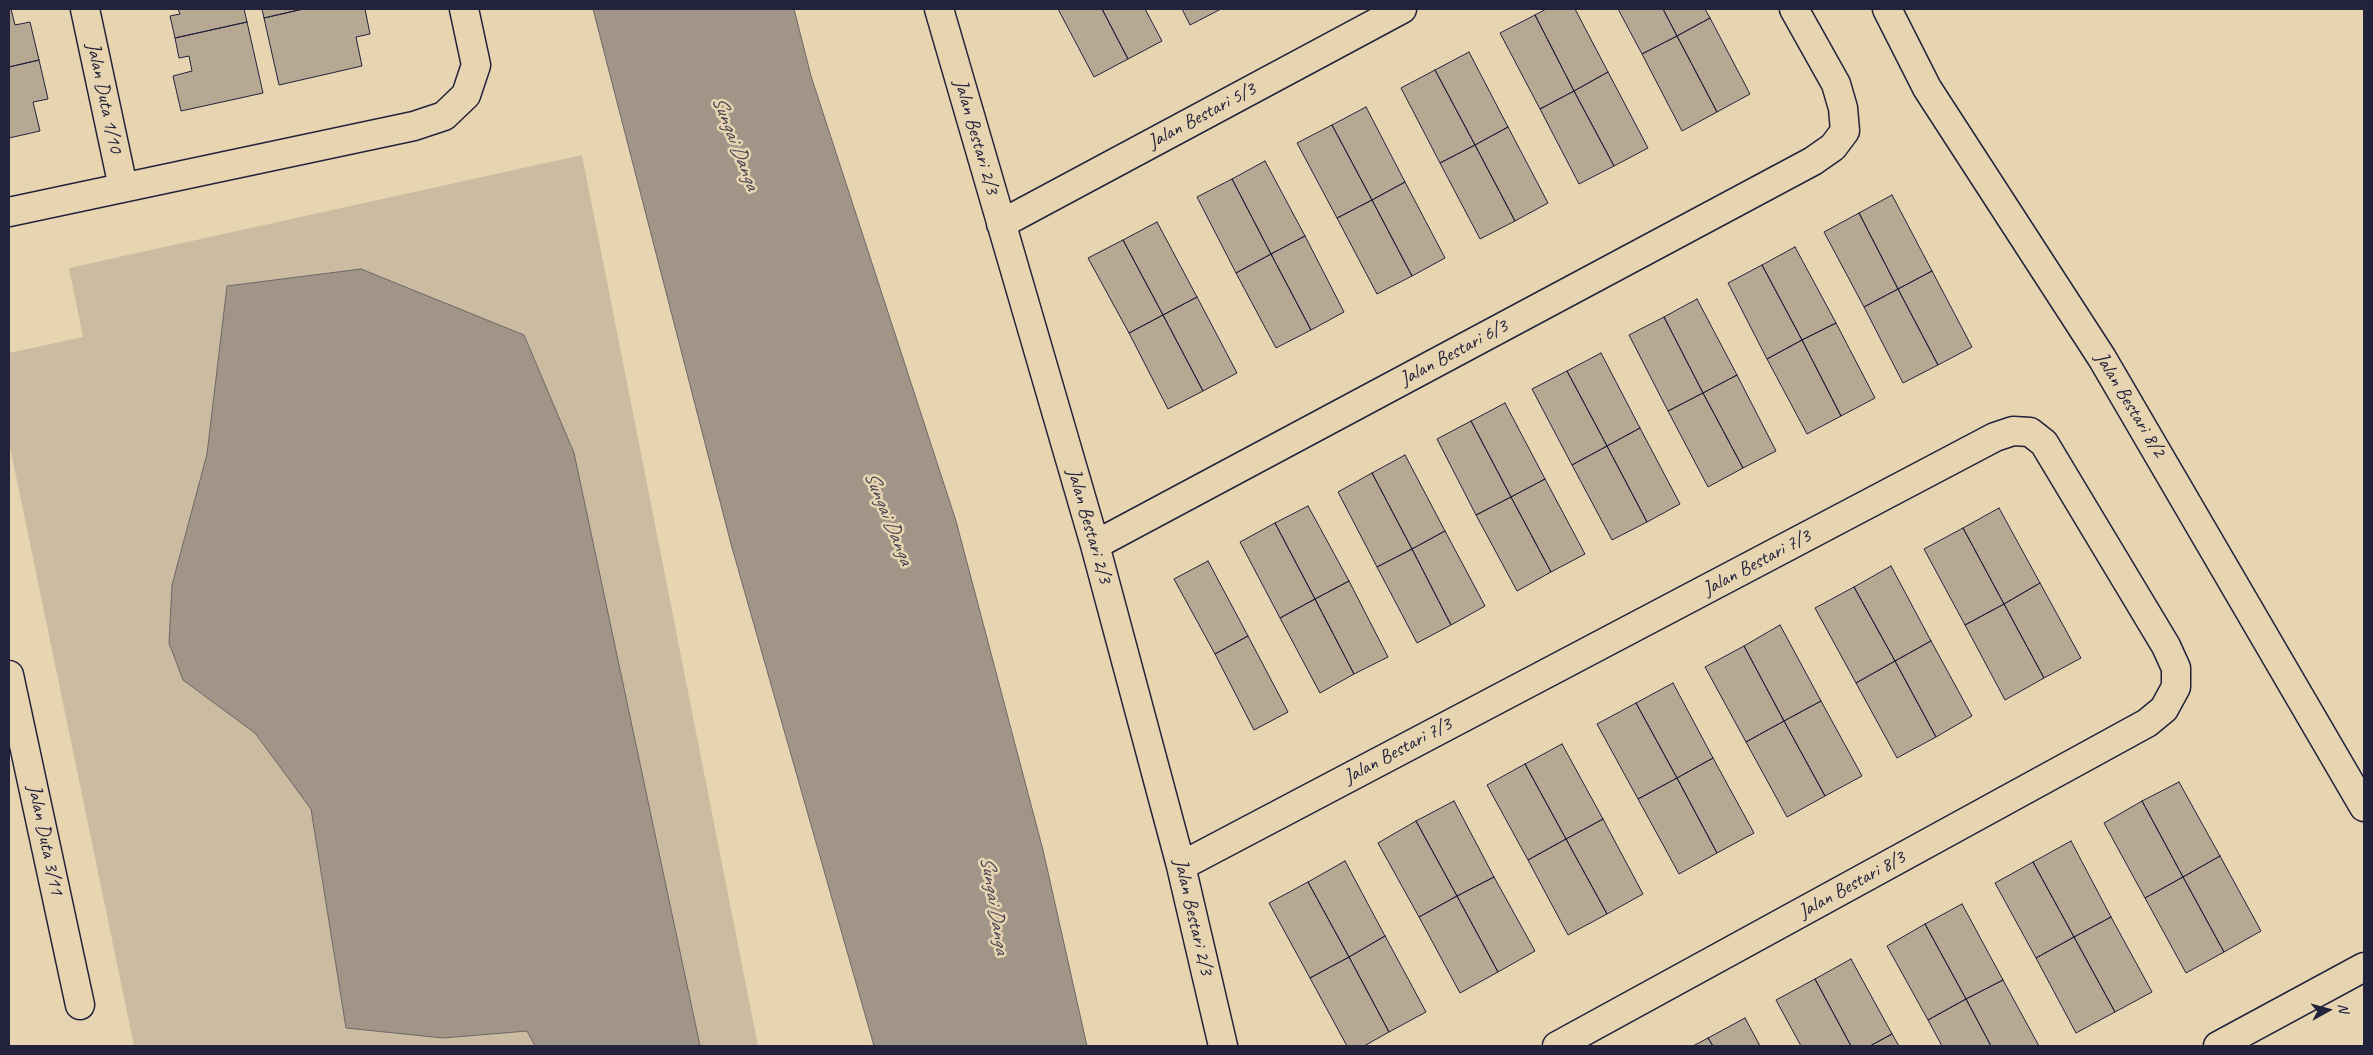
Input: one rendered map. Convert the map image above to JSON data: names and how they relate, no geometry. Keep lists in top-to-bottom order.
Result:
{
  "streets": {
    "street": [
      "Jalan Duta 1/10",
      "Jalan Bestari 5/3",
      "Jalan Bestari 2/3",
      "Jalan Bestari 6/3",
      "Jalan Bestari 8/2",
      "Jalan Bestari 7/3",
      "Jalan Duta 3/11",
      "Jalan Bestari 8/3"
    ]
  },
  "crossings": [
    ["Jalan Bestari 5/3", "Jalan Bestari 2/3"],
    ["Jalan Bestari 2/3", "Jalan Bestari 6/3"],
    ["Jalan Bestari 2/3", "Jalan Bestari 7/3"],
    ["Jalan Bestari 7/3", "Jalan Bestari 8/3"]
  ],
  "water": ["Sungai Danga"],
  "north": "right"
}
